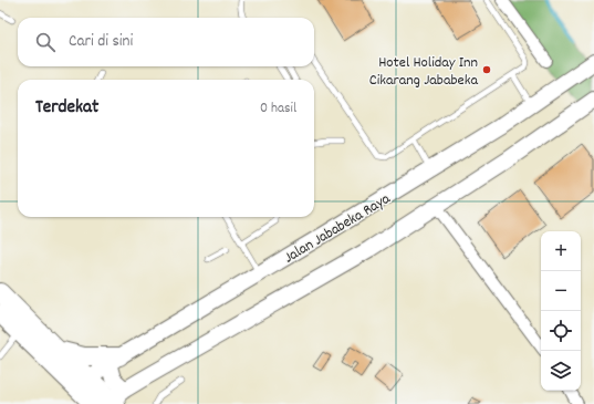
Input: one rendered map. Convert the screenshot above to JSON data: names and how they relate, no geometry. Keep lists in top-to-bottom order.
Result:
{
  "streets": {
    "main road": ["Jalan Jababeka Raya"]
  },
  "places": ["Hotel Holiday Inn Cikarang Jababeka"],
  "page": {
    "search": "Cari di sini",
    "heading": ["Terdekat", "0 hasil"],
    "map_buttons": ["+", "−"]
  }
}
